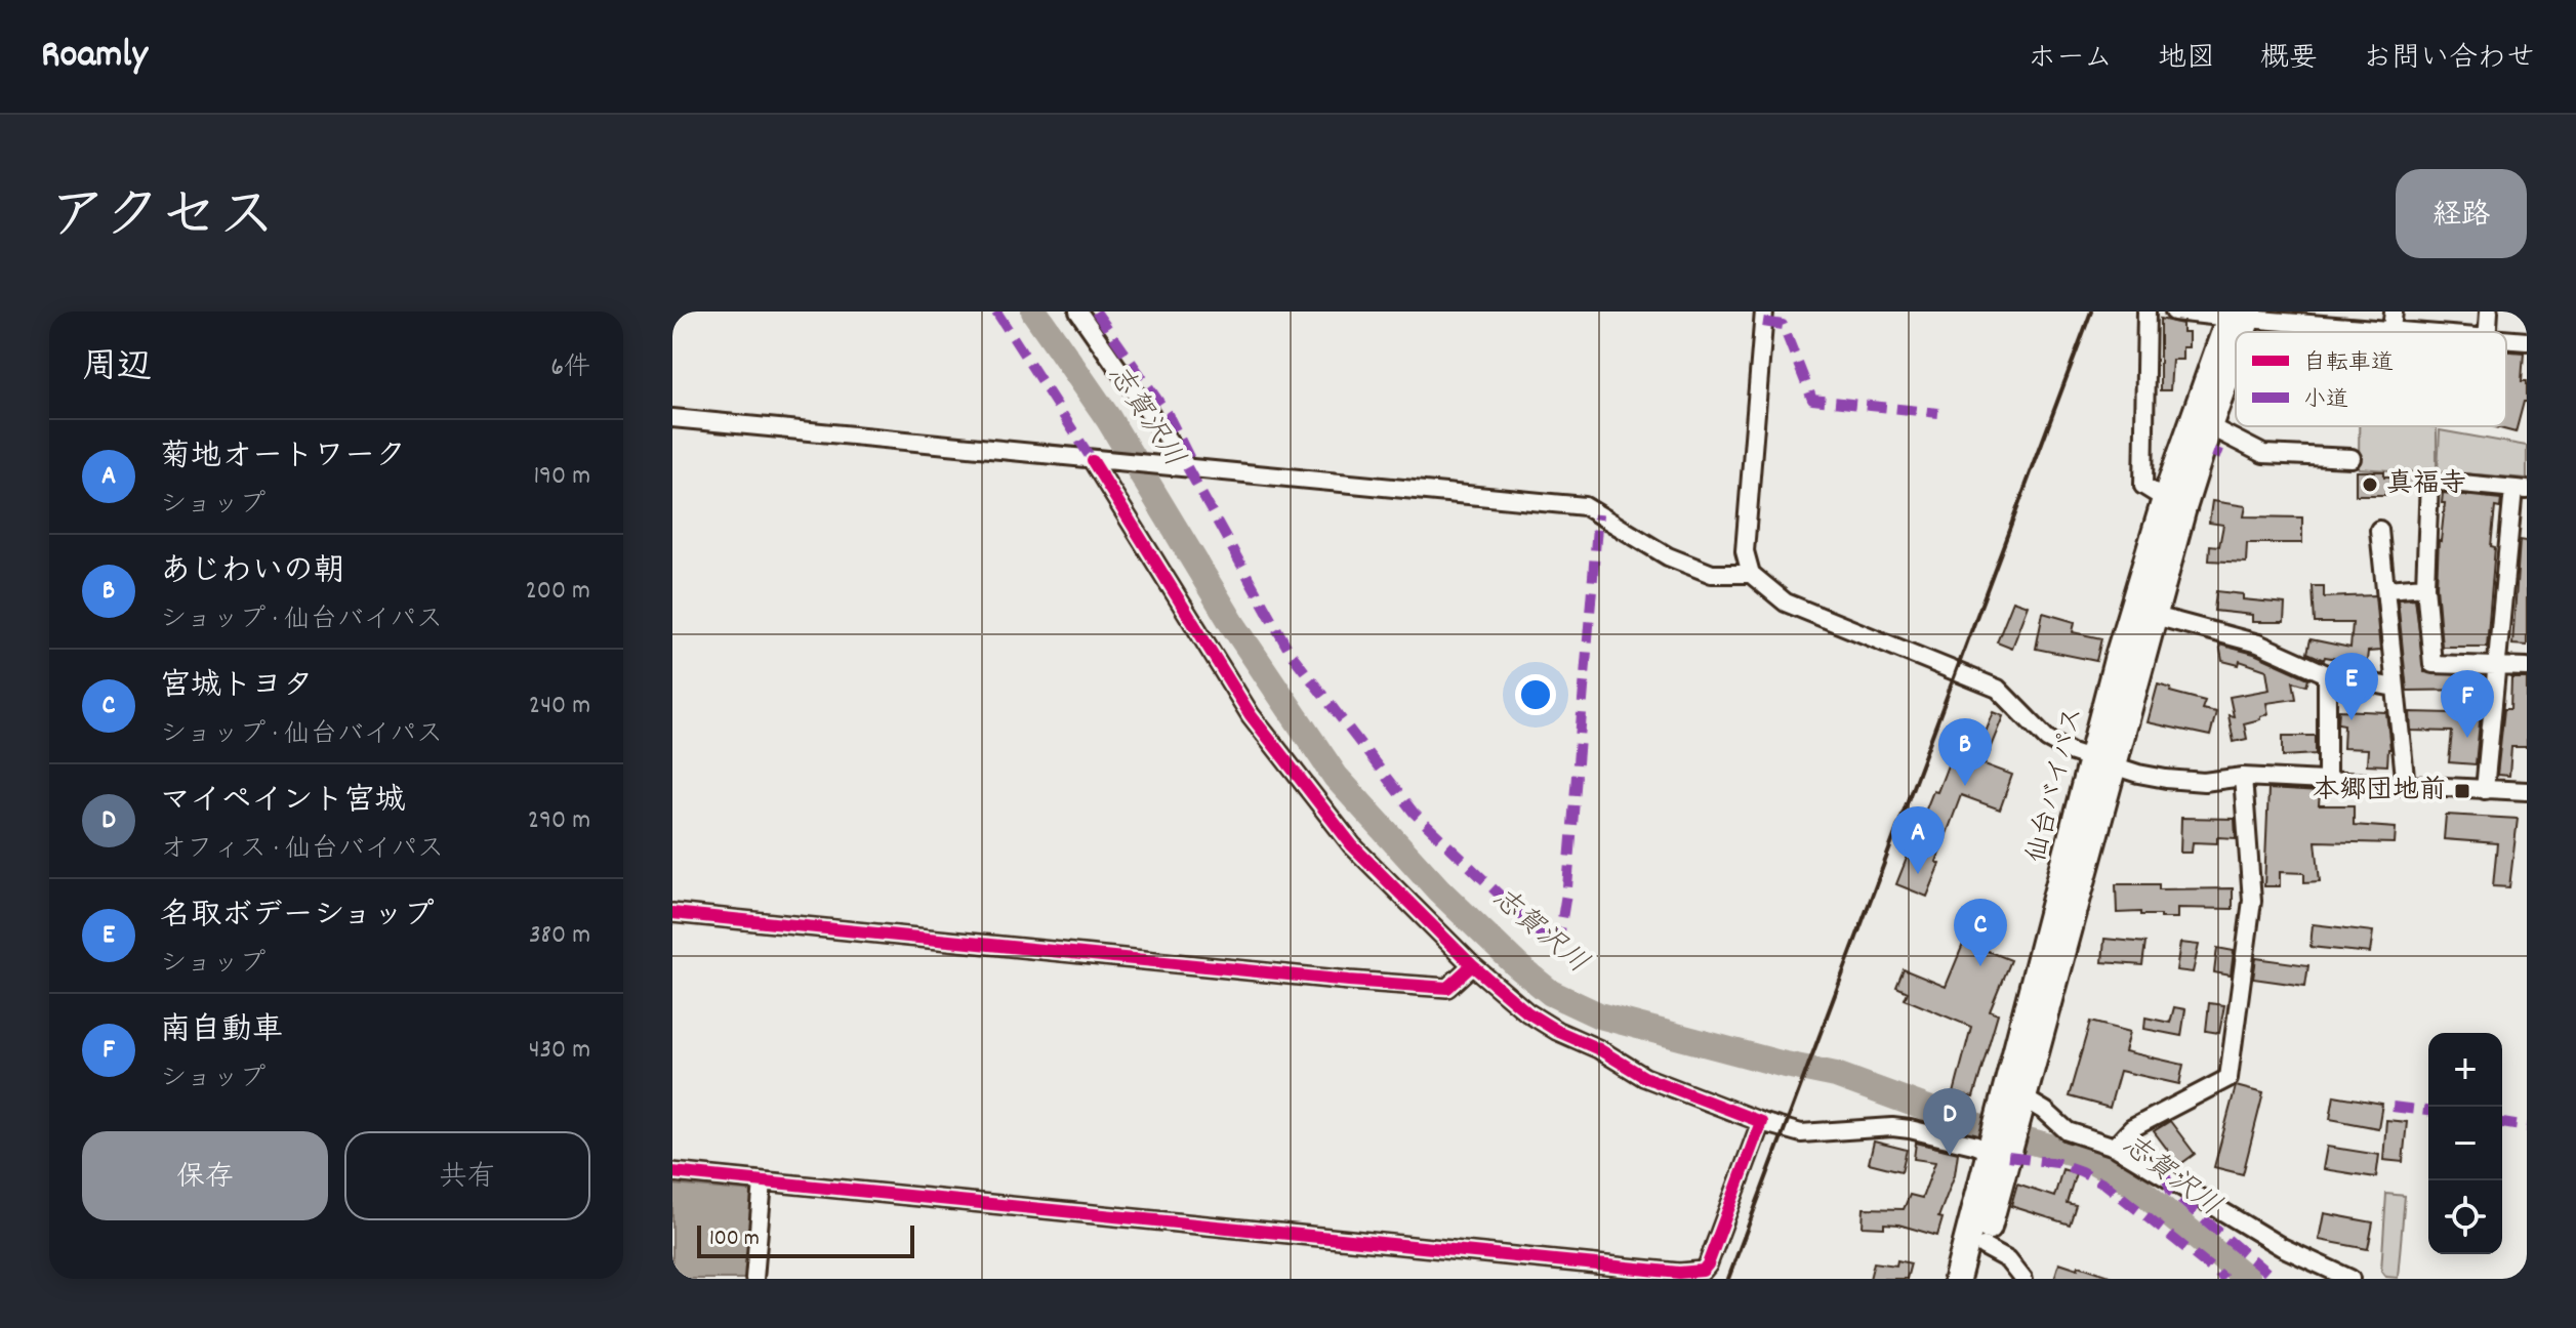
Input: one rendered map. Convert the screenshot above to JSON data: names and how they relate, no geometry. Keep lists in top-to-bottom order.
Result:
{
  "streets": {
    "highway": ["仙台バイパス"]
  },
  "water": ["志賀沢川"],
  "places": {
    "other": ["真福寺"],
    "transit": ["本郷団地前"]
  },
  "legend": ["自転車道", "小道"],
  "scale_bar": "100 m",
  "page": {
    "header": "Roamly",
    "nav": [
      "ホーム",
      "地図",
      "概要",
      "お問い合わせ"
    ],
    "title": "アクセス",
    "buttons": [
      "経路",
      ["保存", "共有"]
    ],
    "heading": ["周辺", "6件"],
    "list": [
      {
        "mark": "A",
        "name": "菊地オートワーク",
        "note": "ショップ",
        "value": "190 m"
      },
      {
        "mark": "B",
        "name": "あじわいの朝",
        "note": "ショップ · 仙台バイパス",
        "value": "200 m"
      },
      {
        "mark": "C",
        "name": "宮城トヨタ",
        "note": "ショップ · 仙台バイパス",
        "value": "240 m"
      },
      {
        "mark": "D",
        "name": "マイペイント宮城",
        "note": "オフィス · 仙台バイパス",
        "value": "290 m"
      },
      {
        "mark": "E",
        "name": "名取ボデーショップ",
        "note": "ショップ",
        "value": "380 m"
      },
      {
        "mark": "F",
        "name": "南自動車",
        "note": "ショップ",
        "value": "430 m"
      }
    ],
    "pins": [
      "E",
      "F",
      "B",
      "A",
      "C",
      "D"
    ],
    "map_buttons": ["+", "−"],
    "scale": "100 m"
  }
}
